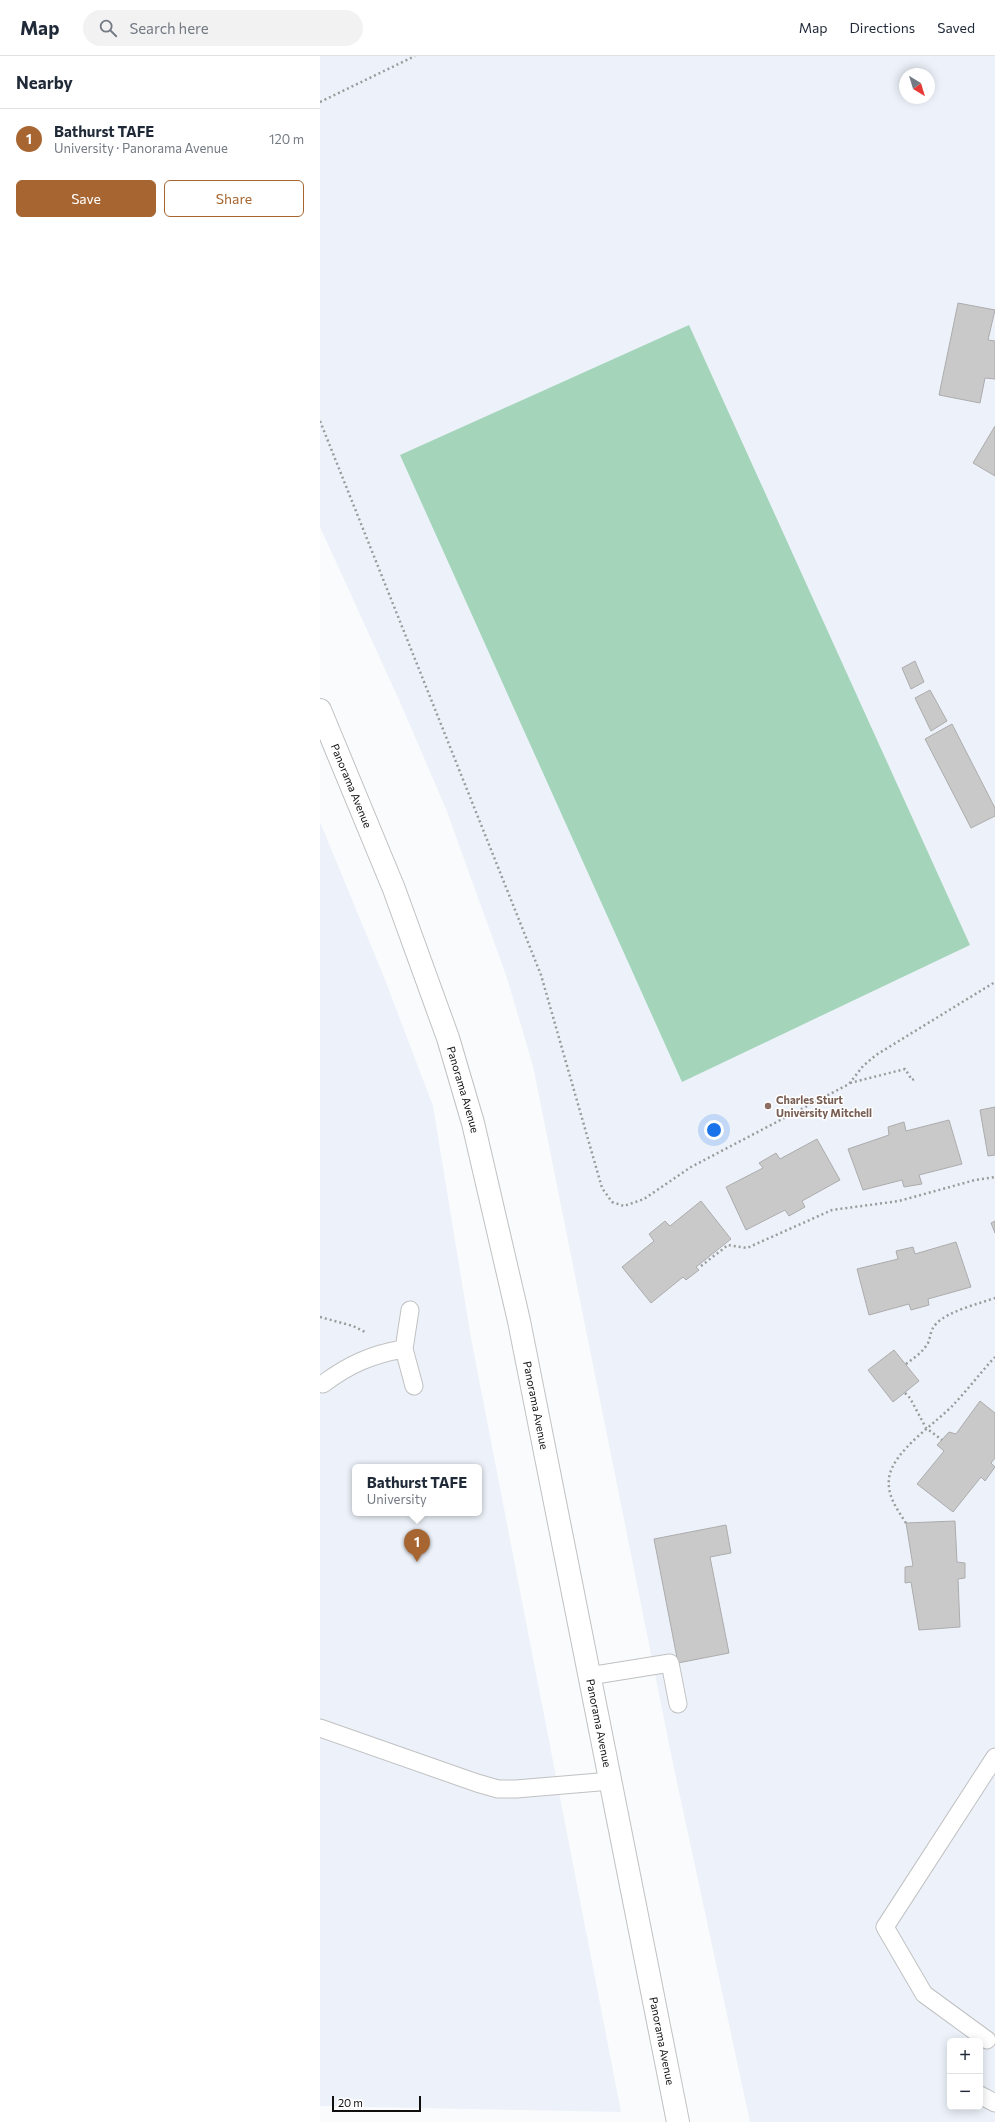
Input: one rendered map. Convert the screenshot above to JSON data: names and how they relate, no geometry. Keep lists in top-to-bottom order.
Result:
{
  "streets": {
    "street": ["Panorama Avenue"]
  },
  "places": ["Charles Sturt University Mitchell"],
  "scale_bar": "20 m",
  "north": "bottom right",
  "page": {
    "header": "Map",
    "search": "Search here",
    "nav": ["Map", "Directions", "Saved"],
    "heading": "Nearby",
    "list": [
      {
        "mark": "1",
        "name": "Bathurst TAFE",
        "note": "University · Panorama Avenue",
        "value": "120 m"
      }
    ],
    "buttons": ["Save", "Share"],
    "popup": ["Bathurst TAFE", "University"],
    "pins": "1",
    "map_buttons": ["+", "−"],
    "scale": "20 m"
  }
}
